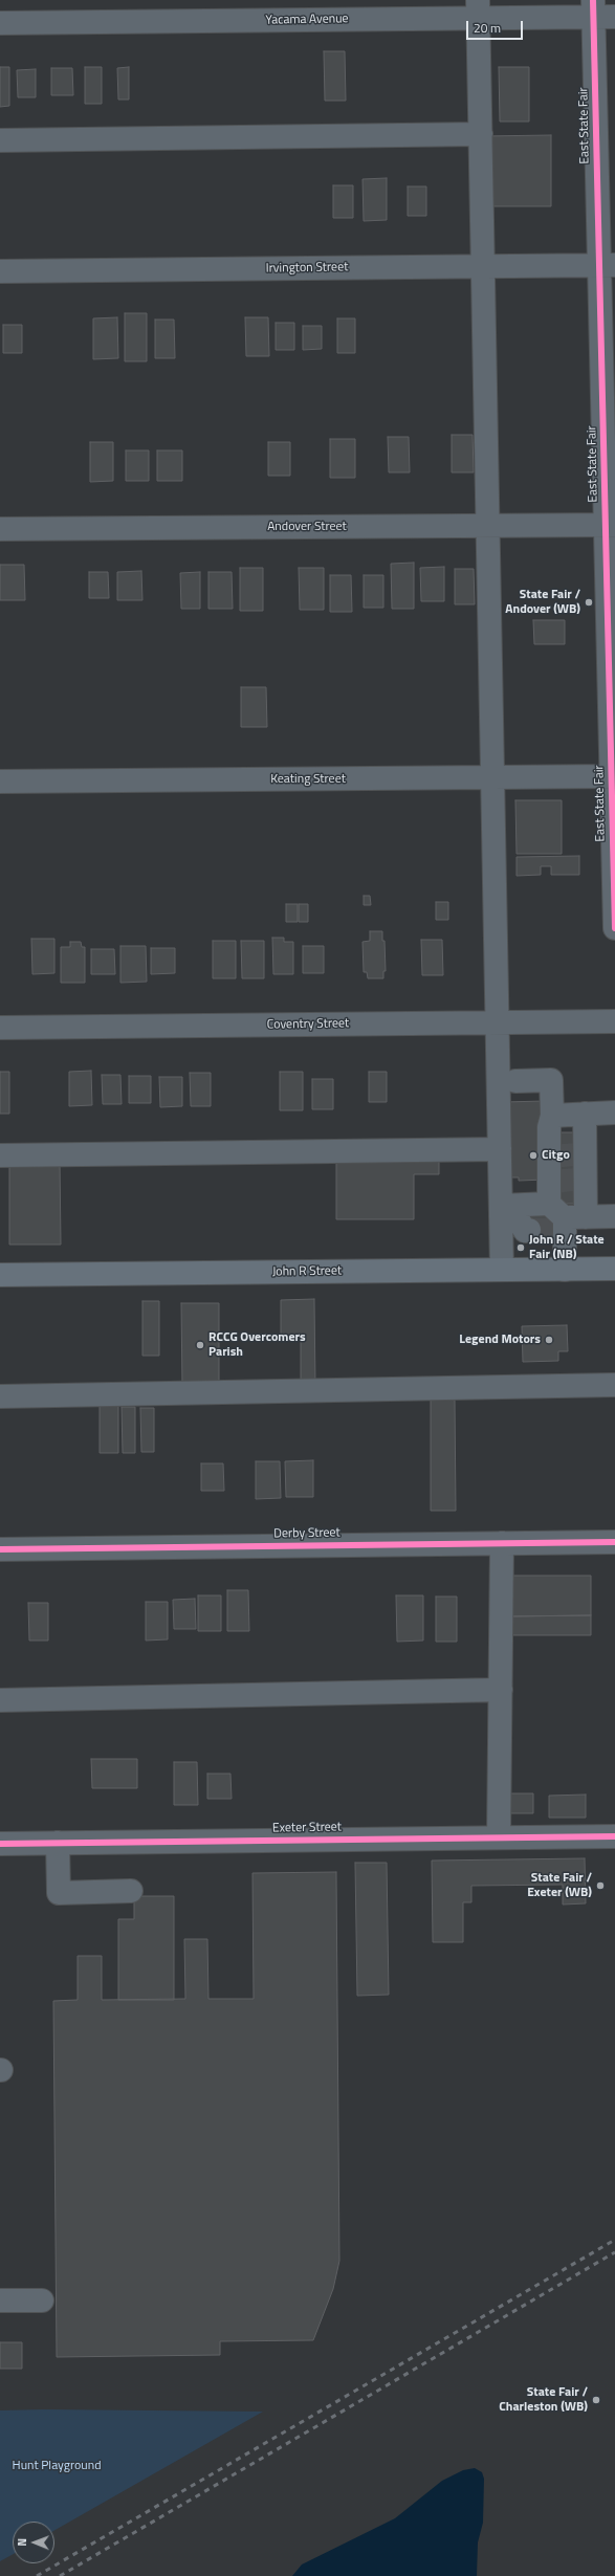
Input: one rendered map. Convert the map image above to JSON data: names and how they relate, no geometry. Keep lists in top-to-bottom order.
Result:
{
  "streets": {
    "main road": ["John R Street"],
    "street": [
      "Yacama Avenue",
      "East State Fair",
      "Irvington Street",
      "Andover Street",
      "Keating Street",
      "Coventry Street",
      "Derby Street",
      "Exeter Street"
    ]
  },
  "crossings": [
    ["Yacama Avenue", "East State Fair"],
    ["East State Fair", "Irvington Street"],
    ["East State Fair", "Andover Street"],
    ["East State Fair", "Keating Street"]
  ],
  "parks": ["Hunt Playground"],
  "places": [
    "State Fair / Andover (WB)",
    "Citgo",
    "John R / State Fair (NB)",
    "Legend Motors",
    "RCCG Overcomers Parish",
    "State Fair / Exeter (WB)",
    "State Fair / Charleston (WB)"
  ],
  "scale_bar": "20 m",
  "north": "left"
}
